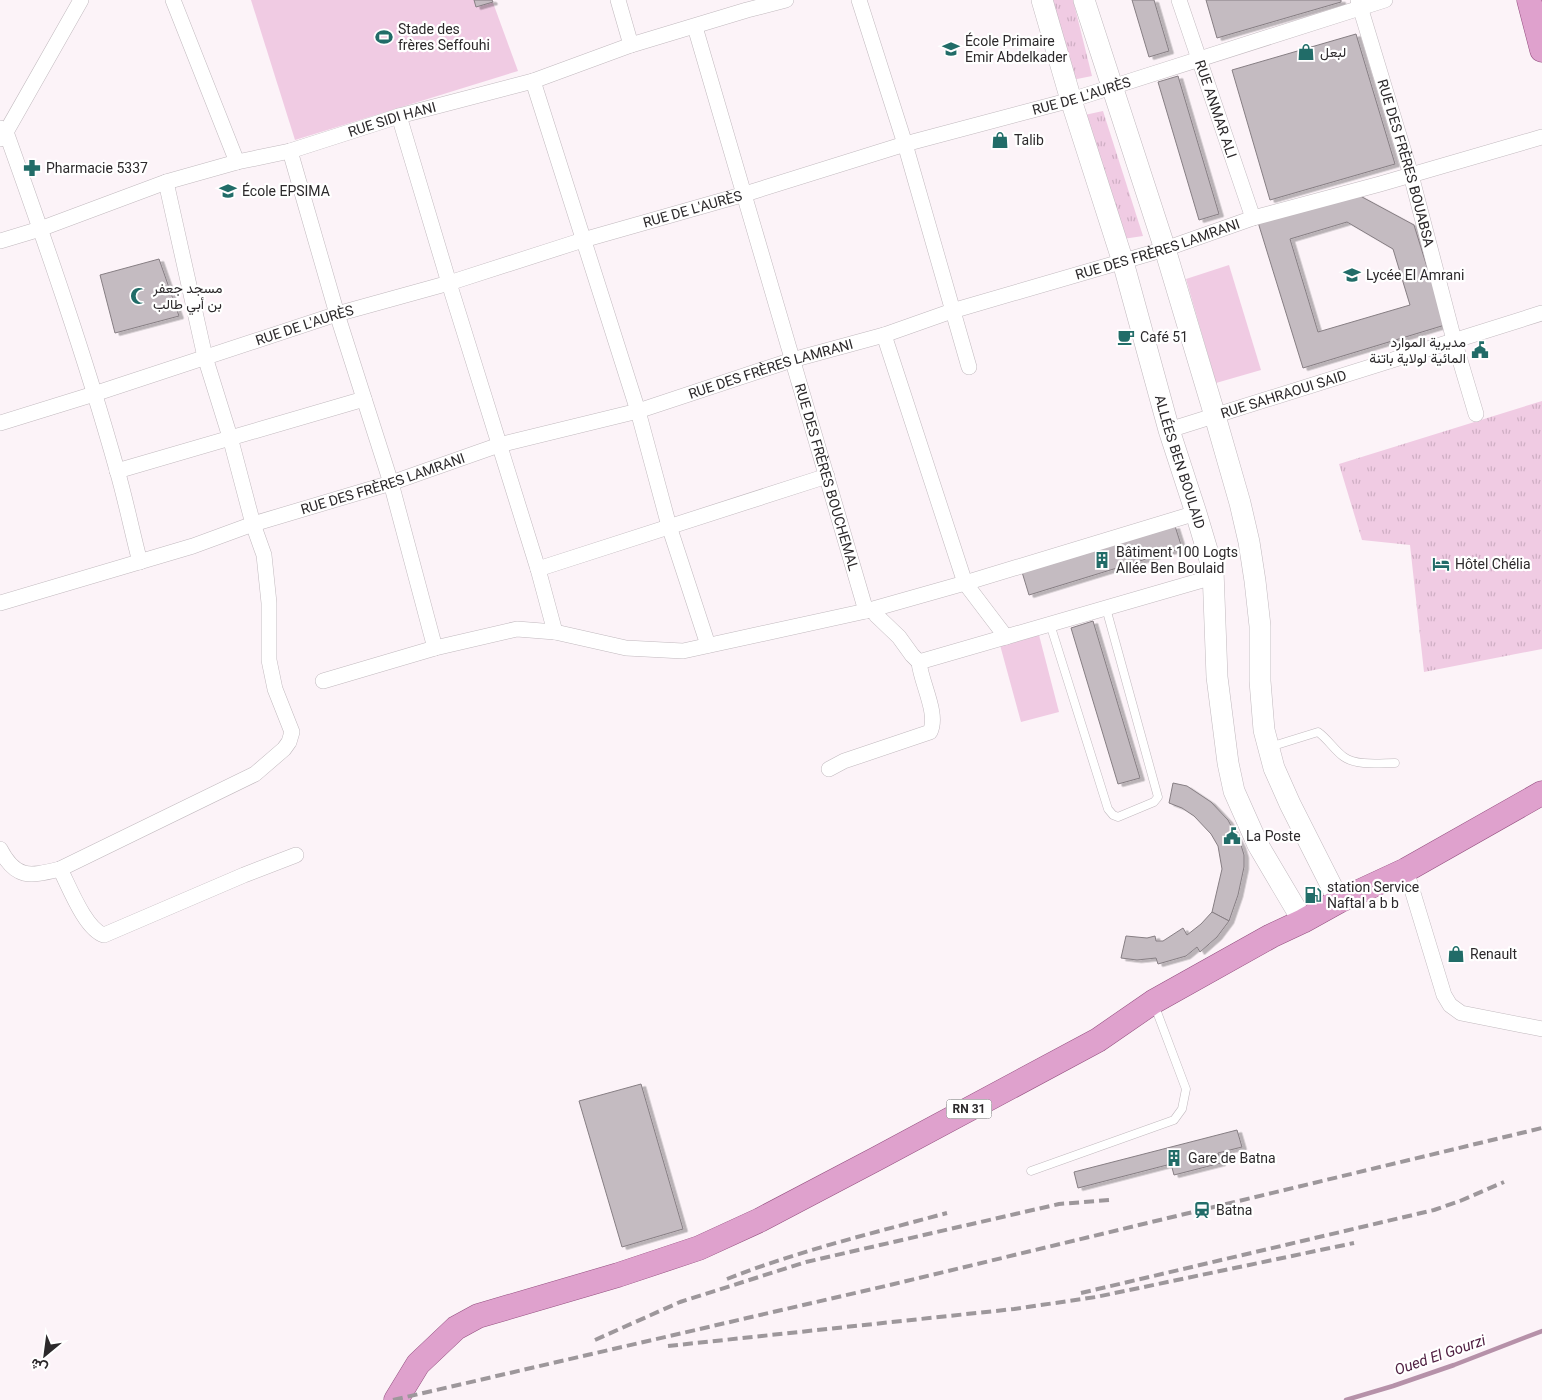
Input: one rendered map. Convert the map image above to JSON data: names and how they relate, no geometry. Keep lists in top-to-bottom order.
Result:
{
  "streets": {
    "main road": ["ALLÉES BEN BOULAID", "RN 31"],
    "street": [
      "RUE DE L'AURÈS",
      "RUE ANMAR ALI",
      "RUE SIDI HANI",
      "RUE DES FRÈRES BOUABSA",
      "RUE DES FRÈRES LAMRANI",
      "RUE SAHRAOUI SAID",
      "RUE DES FRÈRES BOUCHEMAL"
    ]
  },
  "crossings": [
    ["RUE DE L'AURÈS", "RUE ANMAR ALI"],
    ["RUE DE L'AURÈS", "RUE DES FRÈRES BOUABSA"],
    ["RUE DE L'AURÈS", "ALLÉES BEN BOULAID"],
    ["RUE DE L'AURÈS", "RUE DES FRÈRES BOUCHEMAL"],
    ["RUE ANMAR ALI", "RUE DES FRÈRES LAMRANI"],
    ["RUE SIDI HANI", "RUE DES FRÈRES BOUCHEMAL"],
    ["RUE DES FRÈRES BOUABSA", "RUE DES FRÈRES LAMRANI"],
    ["RUE DES FRÈRES BOUABSA", "RUE SAHRAOUI SAID"],
    ["RUE DES FRÈRES LAMRANI", "ALLÉES BEN BOULAID"],
    ["RUE DES FRÈRES LAMRANI", "RUE DES FRÈRES BOUCHEMAL"],
    ["RUE SAHRAOUI SAID", "ALLÉES BEN BOULAID"],
    ["ALLÉES BEN BOULAID", "RN 31"]
  ],
  "water": ["Oued El Gourzi"],
  "places": {
    "sports": ["Stade des frères Seffouhi"],
    "school or university": ["École Primaire Emir Abdelkader", "École EPSIMA", "Lycée El Amrani"],
    "shop": ["لبعل", "Talib", "Renault"],
    "pharmacy": ["Pharmacie 5337"],
    "mosque": ["مسجد جعفر بن أبي طالب"],
    "cafe": ["Café 51"],
    "public building": ["مديرية الموارد المائية لولاية باتنة", "La Poste"],
    "building": ["Bâtiment 100 Logts Allée Ben Boulaid", "Gare de Batna"],
    "hotel": ["Hôtel Chélia"],
    "fuel station": ["station Service Naftal a b b"],
    "station": ["Batna"]
  },
  "north": "bottom left"
}
